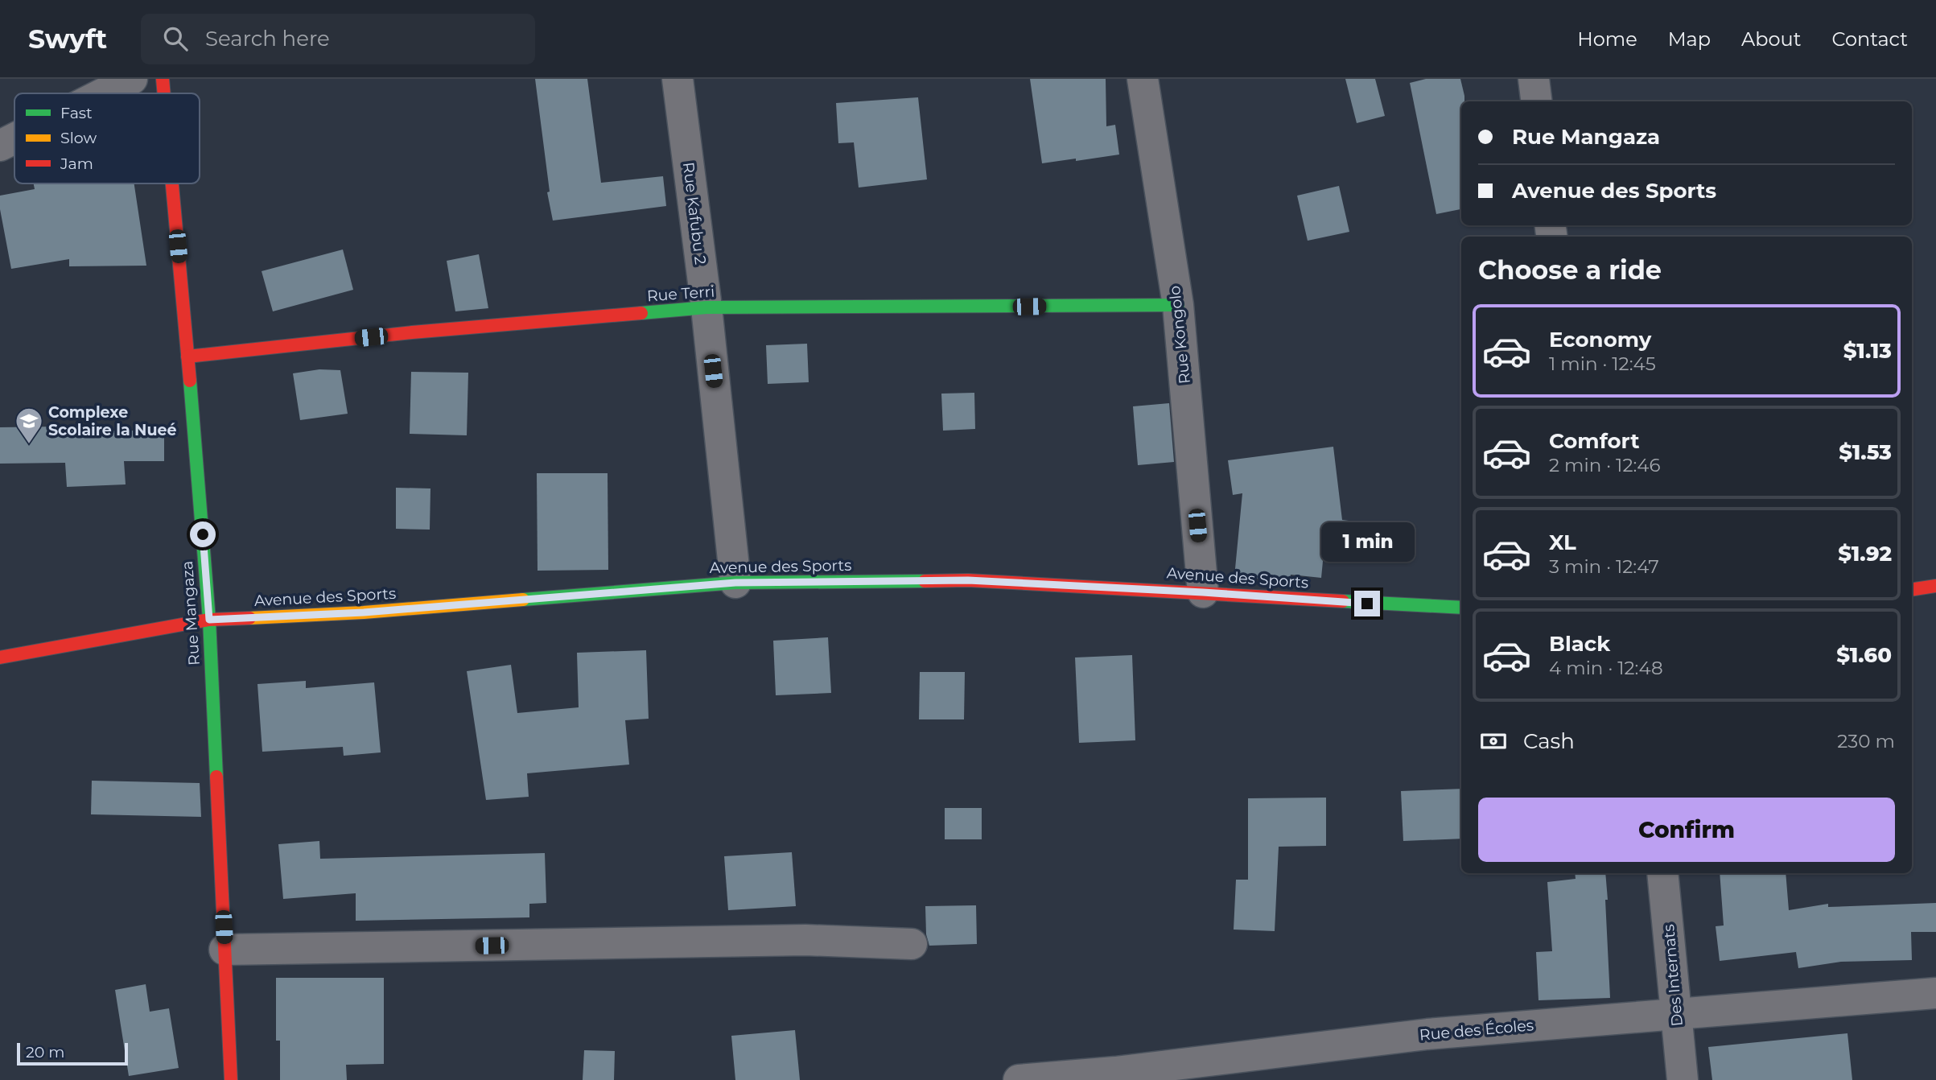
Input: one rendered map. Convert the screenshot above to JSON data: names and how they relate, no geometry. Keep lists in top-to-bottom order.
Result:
{
  "streets": {
    "street": [
      "Rue Kafubu 2",
      "Rue Terri",
      "Rue Kongolo",
      "Avenue des Sports",
      "Rue Mangaza",
      "Des Internats",
      "Rue des Écoles"
    ]
  },
  "crossings": [
    ["Rue Kafubu 2", "Rue Terri"],
    ["Rue Kafubu 2", "Avenue des Sports"],
    ["Rue Terri", "Rue Kongolo"],
    ["Rue Terri", "Rue Mangaza"],
    ["Rue Kongolo", "Avenue des Sports"],
    ["Avenue des Sports", "Rue Mangaza"],
    ["Des Internats", "Rue des Écoles"]
  ],
  "places": {
    "school or university": ["Complexe Scolaire la Nueé"]
  },
  "legend": ["Fast", "Slow", "Jam"],
  "scale_bar": "20 m",
  "page": {
    "header": "Swyft",
    "search": "Search here",
    "nav": [
      "Home",
      "Map",
      "About",
      "Contact"
    ],
    "banner": ["Rue Mangaza", "Avenue des Sports"],
    "heading": "Choose a ride",
    "list": [
      {
        "name": "Economy",
        "note": "1 min · 12:45",
        "value": "$1.13"
      },
      {
        "name": "Comfort",
        "note": "2 min · 12:46",
        "value": "$1.53"
      },
      {
        "name": "XL",
        "note": "3 min · 12:47",
        "value": "$1.92"
      },
      {
        "name": "Black",
        "note": "4 min · 12:48",
        "value": "$1.60"
      }
    ],
    "bubble": "1 min",
    "pay": ["Cash", "230 m"],
    "buttons": "Confirm",
    "scale": "20 m"
  }
}
